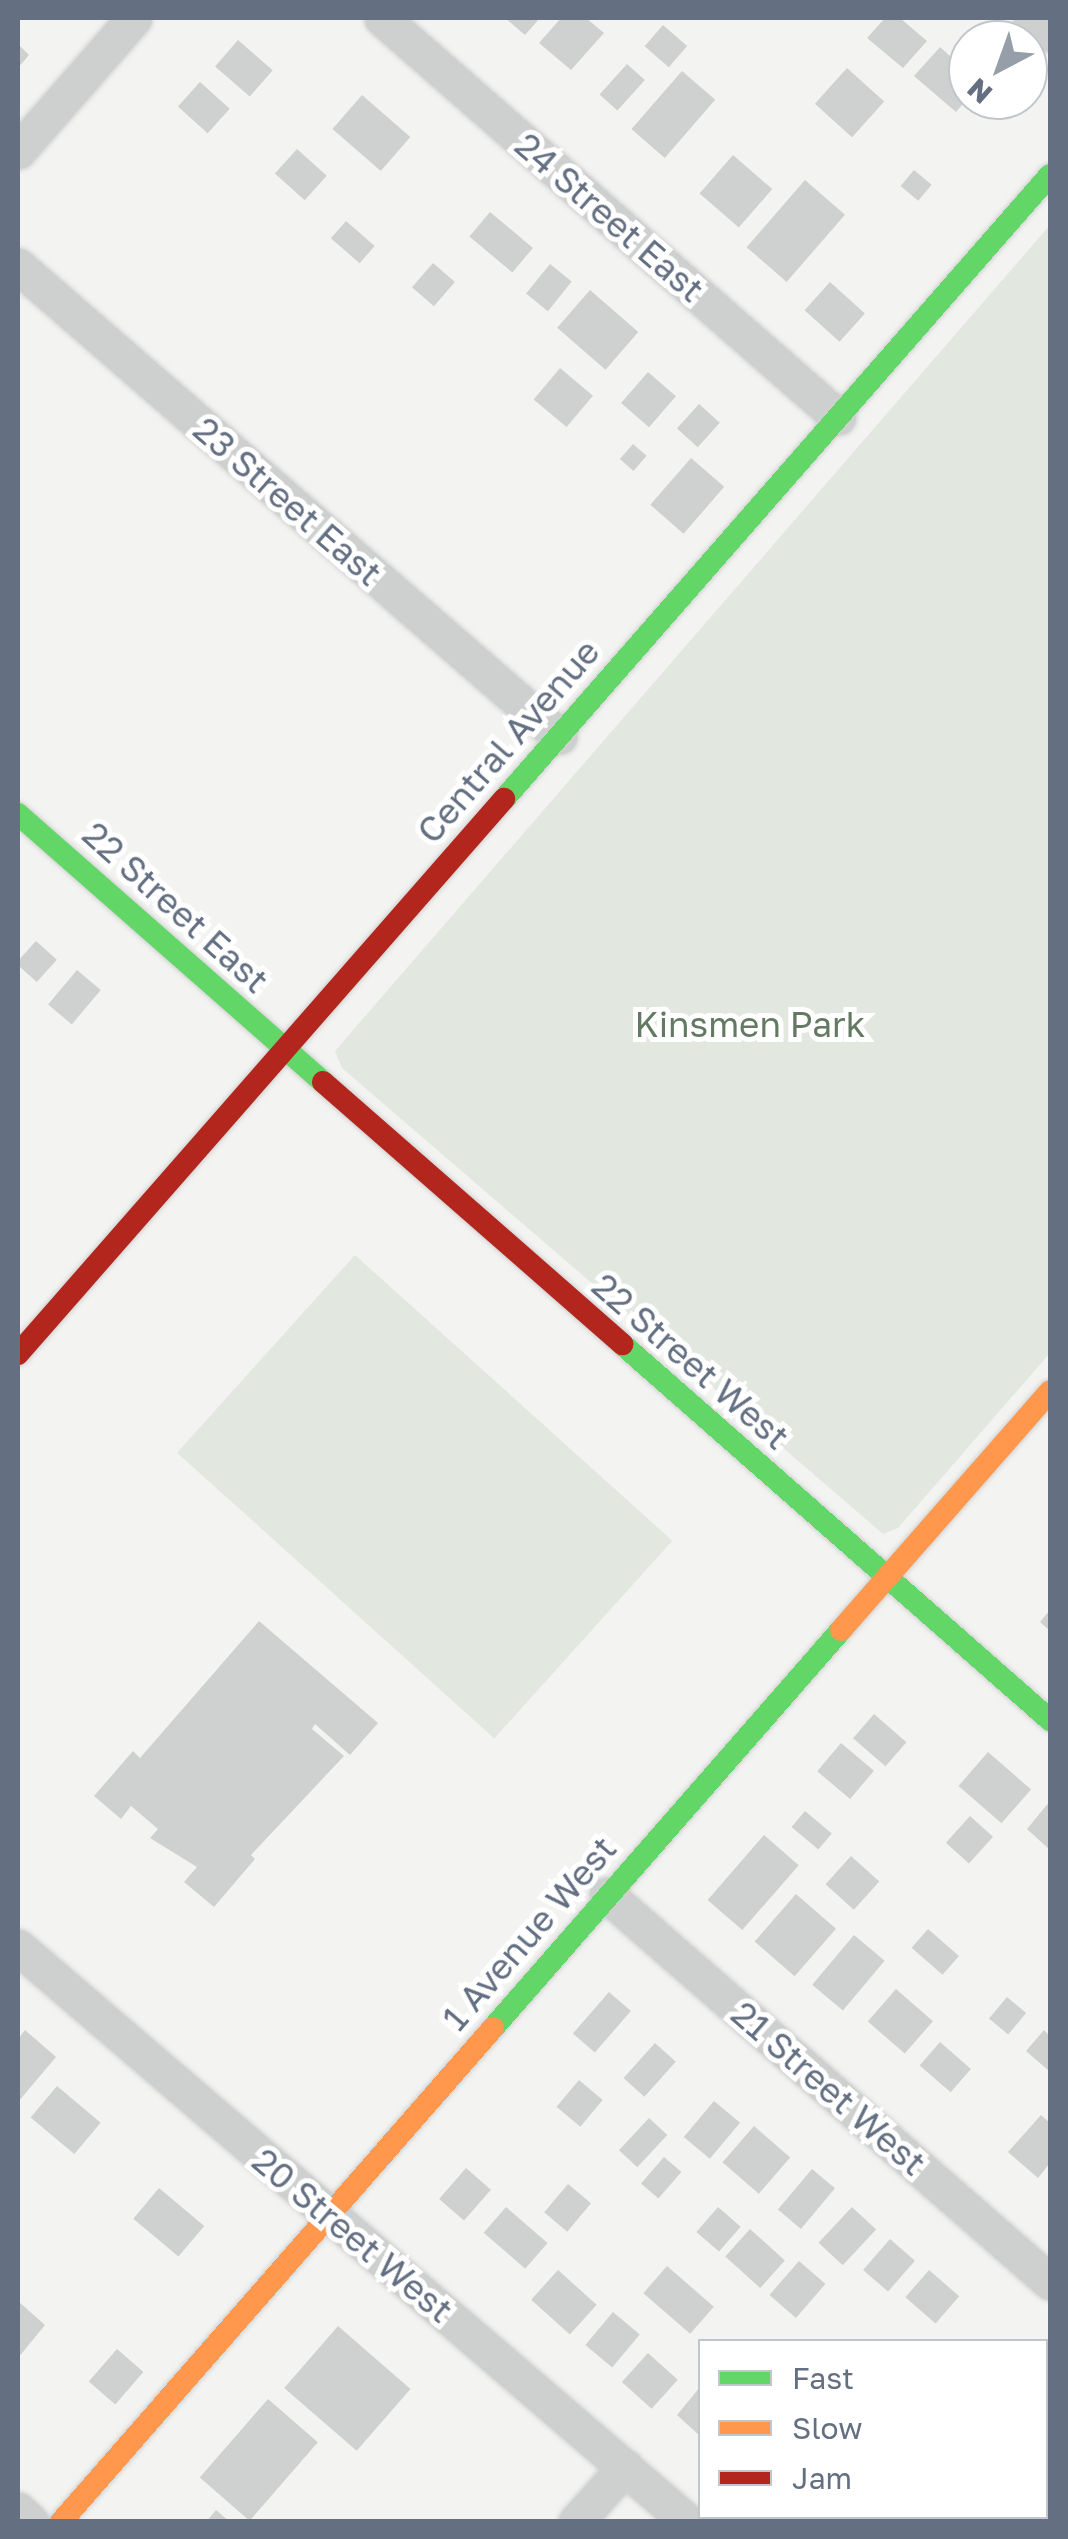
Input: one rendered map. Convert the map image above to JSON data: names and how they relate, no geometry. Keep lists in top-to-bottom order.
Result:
{
  "streets": {
    "street": [
      "24 Street East",
      "23 Street East",
      "Central Avenue",
      "22 Street East",
      "22 Street West",
      "1 Avenue West",
      "21 Street West",
      "20 Street West"
    ]
  },
  "crossings": [
    ["24 Street East", "Central Avenue"],
    ["23 Street East", "Central Avenue"],
    ["Central Avenue", "22 Street East"],
    ["Central Avenue", "22 Street West"],
    ["22 Street East", "22 Street West"],
    ["22 Street West", "1 Avenue West"],
    ["1 Avenue West", "21 Street West"],
    ["1 Avenue West", "20 Street West"]
  ],
  "parks": ["Kinsmen Park"],
  "legend": ["Fast", "Slow", "Jam"],
  "north": "bottom left"
}
